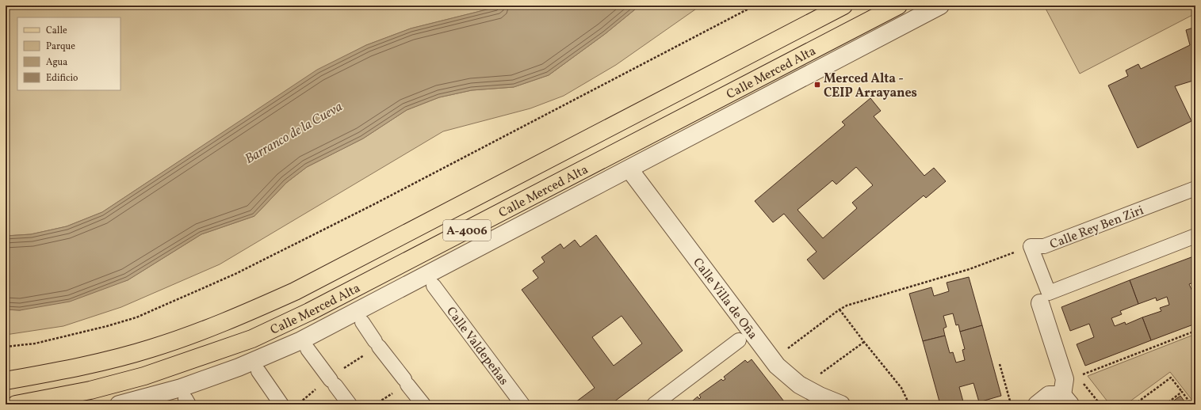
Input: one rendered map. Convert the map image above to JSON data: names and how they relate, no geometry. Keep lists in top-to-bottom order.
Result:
{
  "streets": {
    "main road": ["Calle Merced Alta", "A-4006"],
    "street": ["Calle Rey Ben Ziri", "Calle Villa de Oña", "Calle Valdepeñas"]
  },
  "crossings": [
    ["Calle Merced Alta", "Calle Villa de Oña"]
  ],
  "water": ["Barranco de la Cueva"],
  "places": {
    "transit": ["Merced Alta - CEIP Arrayanes"]
  },
  "legend": [
    "Calle",
    "Parque",
    "Agua",
    "Edificio"
  ]
}
